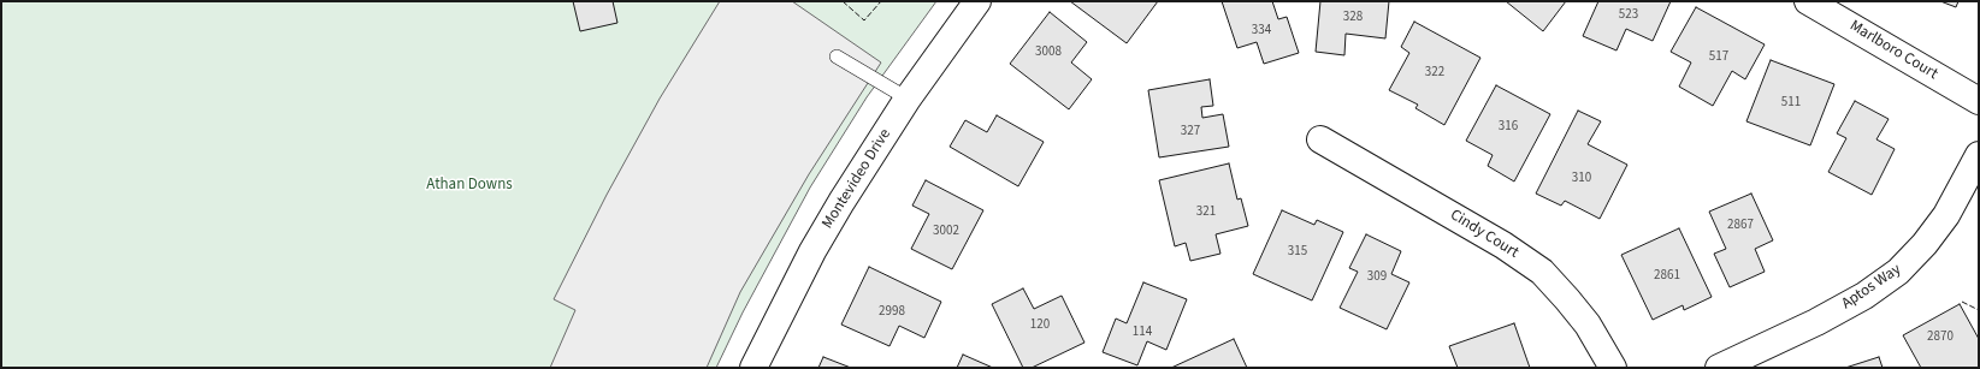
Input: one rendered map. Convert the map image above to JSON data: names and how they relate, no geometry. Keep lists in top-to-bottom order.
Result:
{
  "streets": {
    "street": [
      "Marlboro Court",
      "Montevideo Drive",
      "Cindy Court",
      "Aptos Way"
    ]
  },
  "parks": ["Athan Downs"],
  "house_numbers": [
    "523",
    "328",
    "334",
    "3008",
    "517",
    "322",
    "511",
    "316",
    "327",
    "310",
    "321",
    "2867",
    "3002",
    "315",
    "2861",
    "309",
    "2998",
    "120",
    "114",
    "2870"
  ]
}
